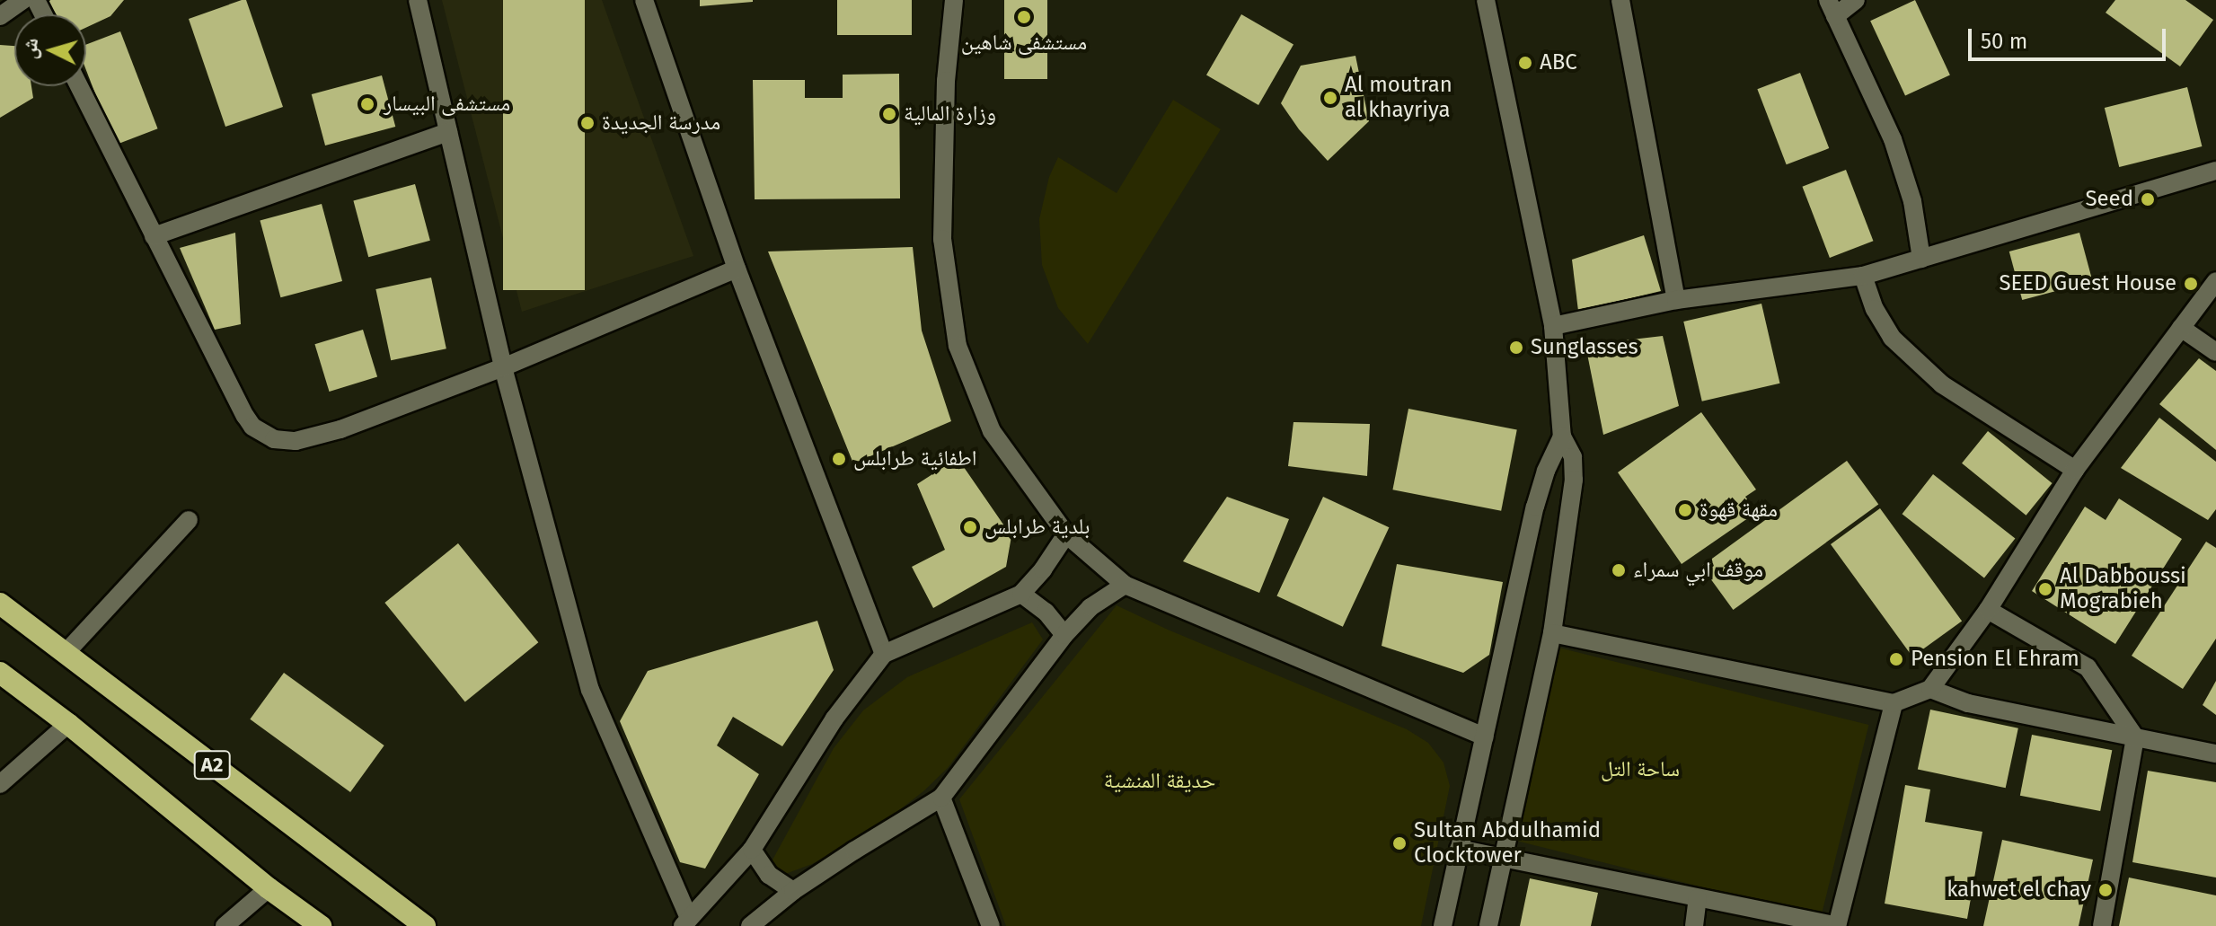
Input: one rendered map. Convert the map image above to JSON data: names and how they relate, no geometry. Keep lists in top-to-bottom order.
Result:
{
  "streets": {
    "highway": ["A2"]
  },
  "parks": ["ساحة التل", "حديقة المنشية"],
  "places": [
    "مستشفى شاهين",
    "ABC",
    "Al moutran al khayriya",
    "مستشفی البيسار",
    "وزارة المالية",
    "مدرسة الجديدة",
    "Seed",
    "SEED Guest House",
    "Sunglasses",
    "اطفائية طرابلس",
    "مقهة قهوة",
    "بلدية طرابلس",
    "موقف ابي سمراء",
    "Al Dabboussi Mograbieh",
    "Pension El Ehram",
    "Sultan Abdulhamid Clocktower",
    "kahwet el chay"
  ],
  "scale_bar": "50 m",
  "north": "left"
}
